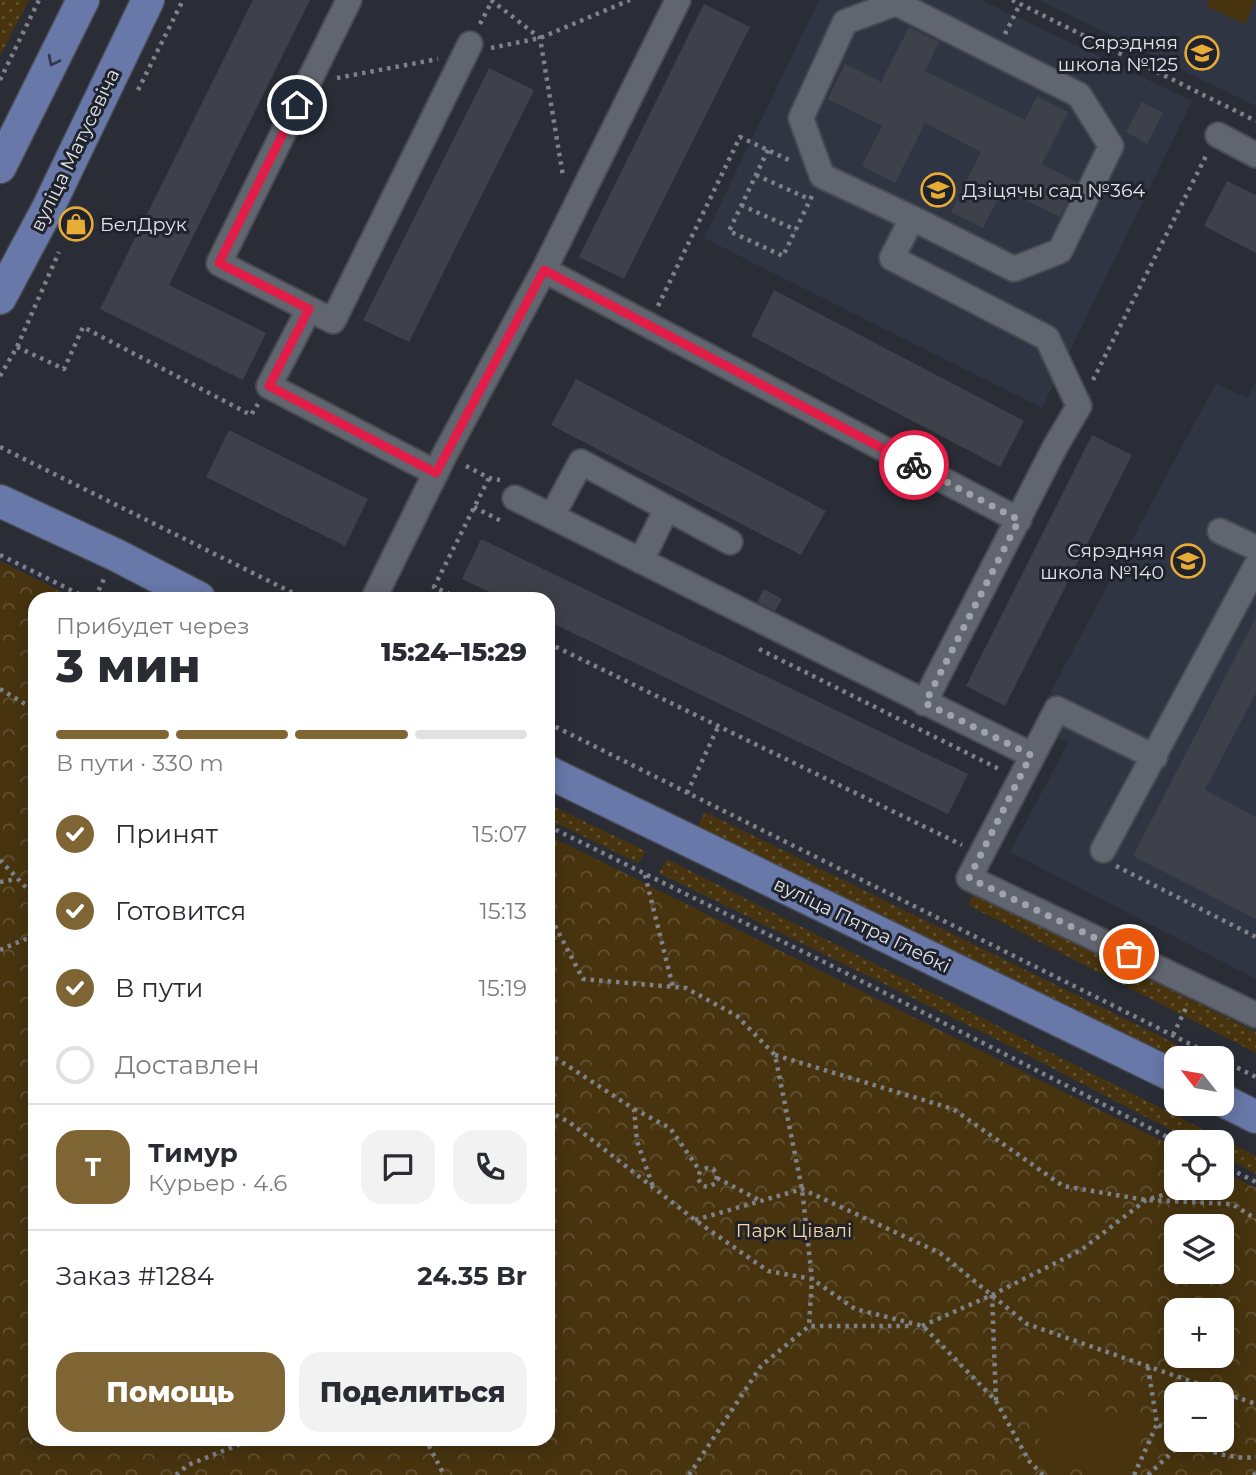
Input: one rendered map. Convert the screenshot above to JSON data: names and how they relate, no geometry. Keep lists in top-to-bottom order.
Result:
{
  "streets": {
    "main road": ["вуліца Матусевіча", "вуліца Пятра Глебкі"]
  },
  "parks": ["Парк Цівалі"],
  "places": {
    "school or university": ["Сярэдняя школа №125", "Дзіцячы сад №364", "Сярэдняя школа №140"],
    "shop": ["БелДрук"]
  },
  "north": "top left",
  "page": {
    "heading": ["3 мин", "Прибудет через", "15:24–15:29"],
    "panel": [
      "Тимур",
      "Курьер · 4.6",
      "Заказ #1284",
      "24.35 Br"
    ],
    "bar": "В пути · 330 m",
    "list": [
      ["Принят", "15:07"],
      ["Готовится", "15:13"],
      ["В пути", "15:19"],
      "Доставлен"
    ],
    "map_buttons": ["+", "−"],
    "round": "Т",
    "buttons": ["Помощь", "Поделиться"]
  }
}
